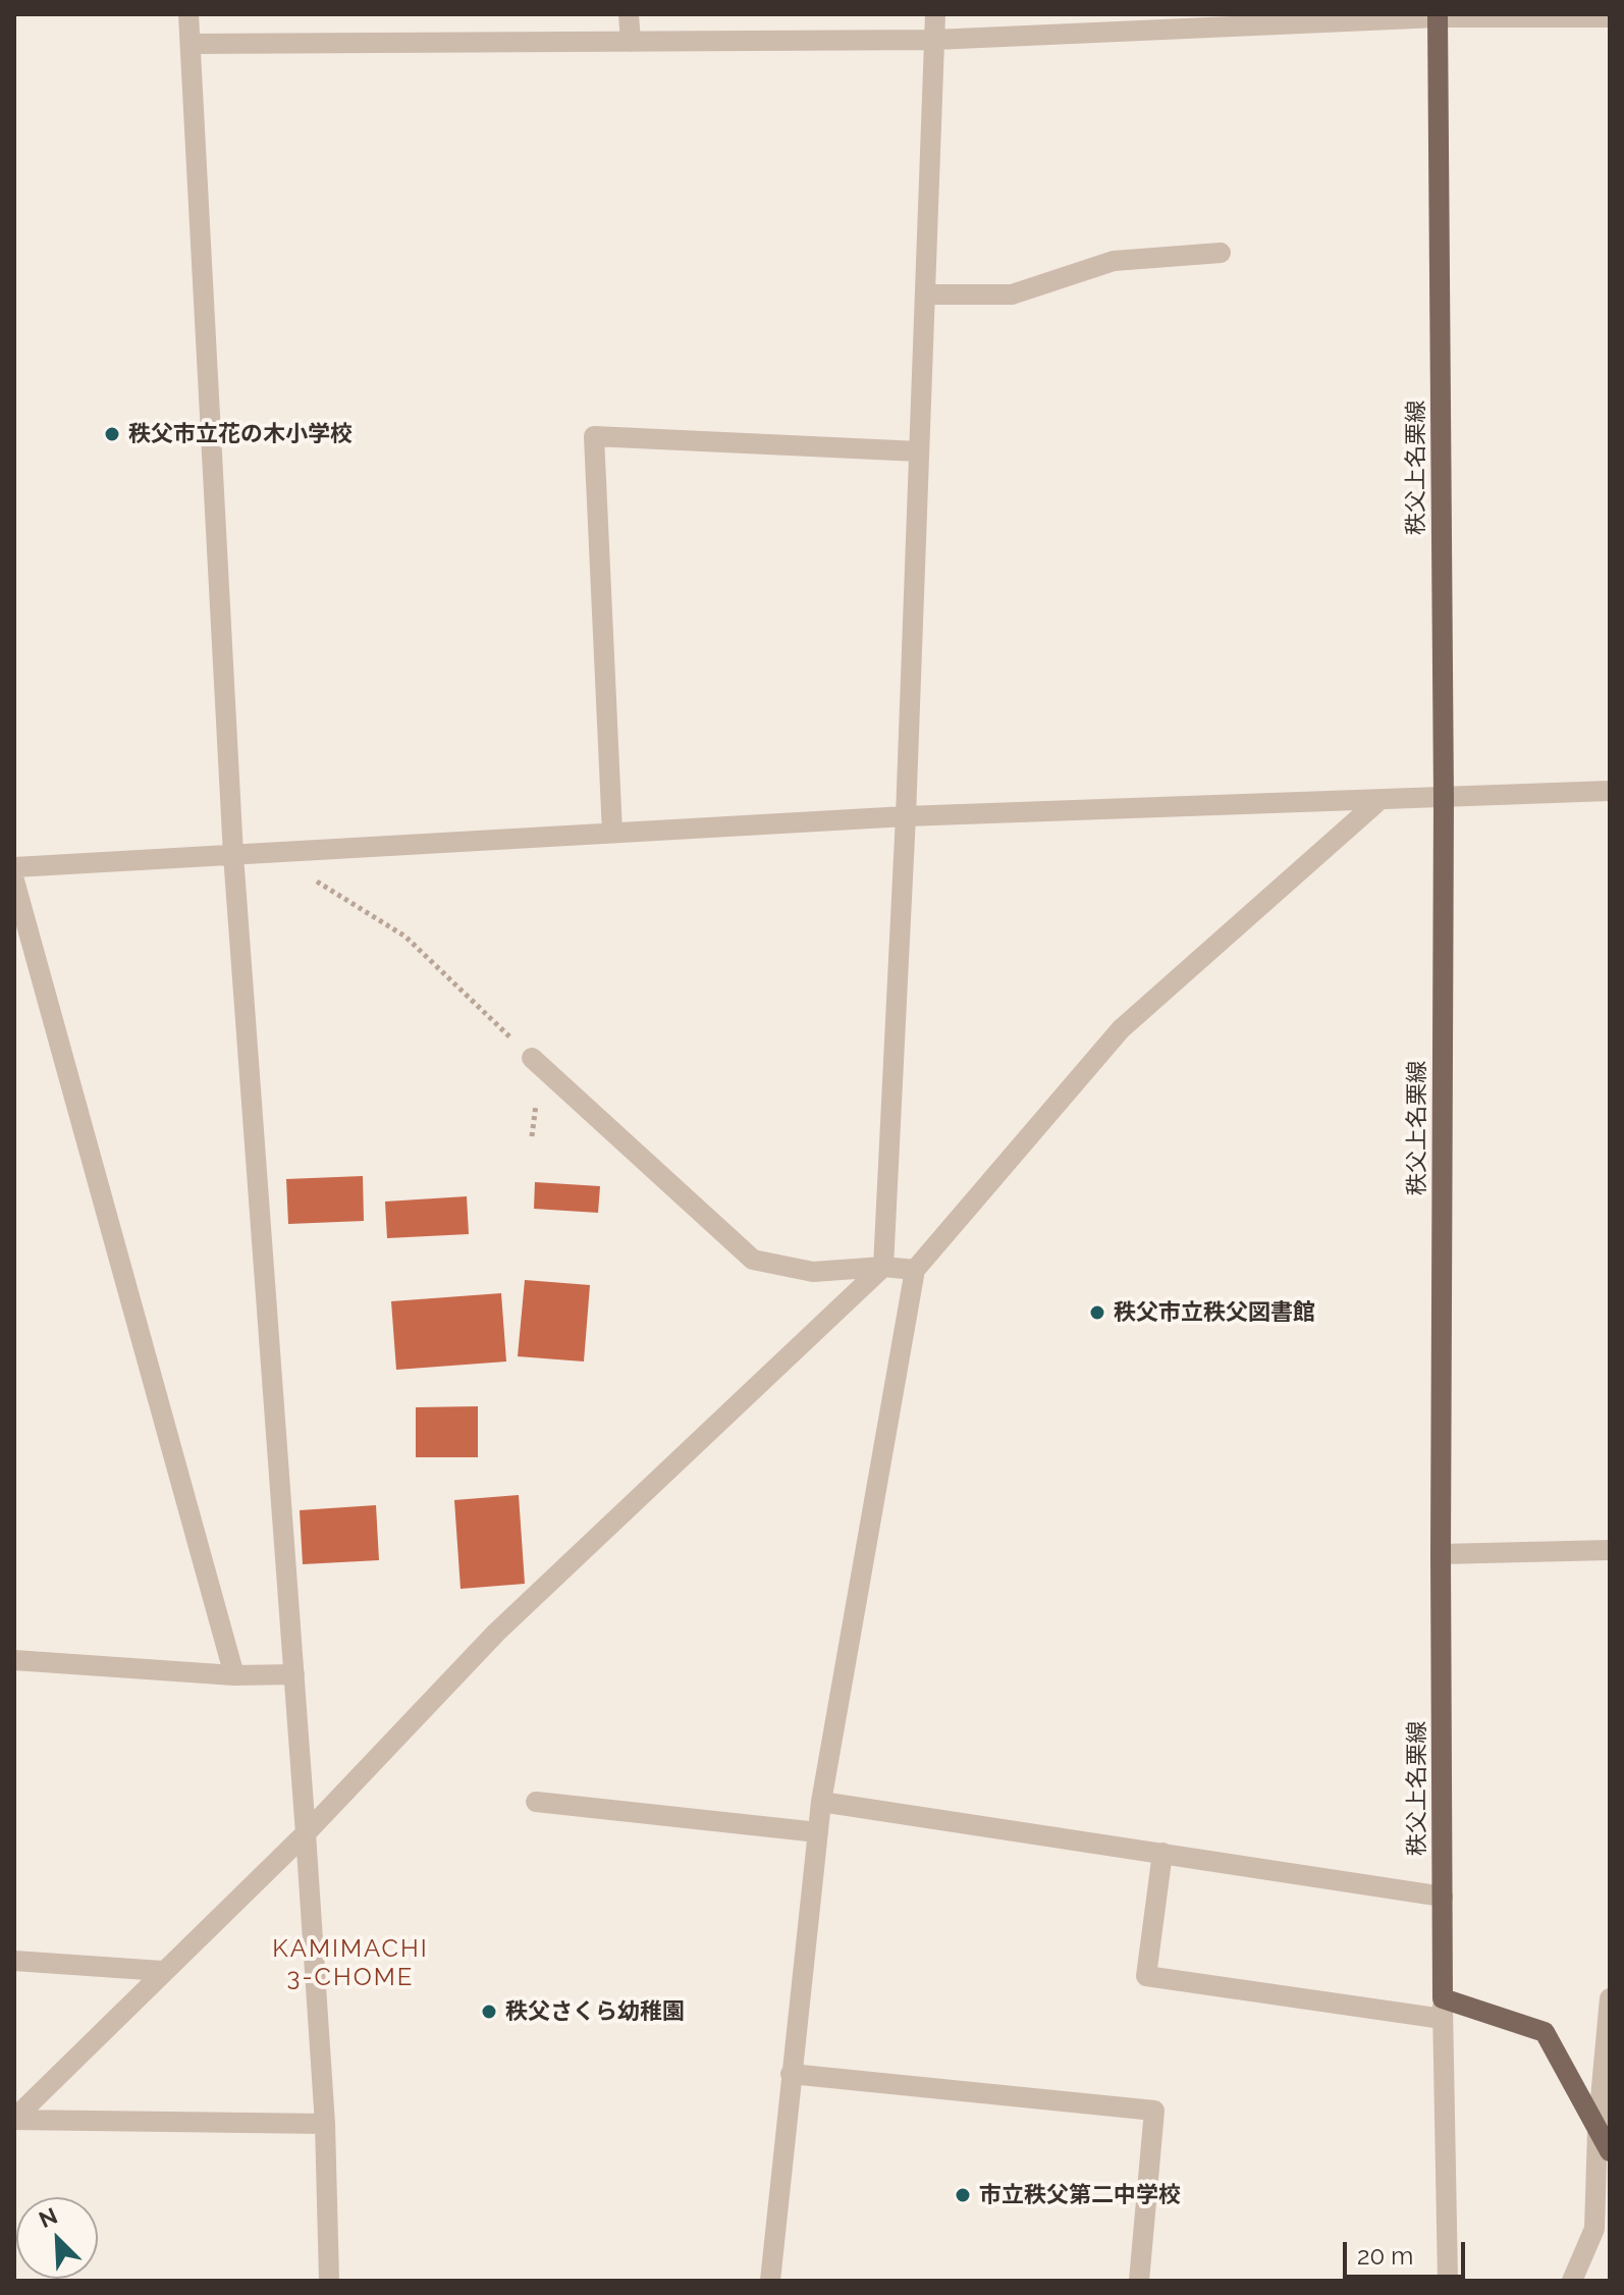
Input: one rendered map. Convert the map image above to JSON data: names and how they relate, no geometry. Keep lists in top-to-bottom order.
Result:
{
  "streets": {
    "main road": ["秩父上名栗線"]
  },
  "districts": ["KAMIMACHI 3-CHOME"],
  "places": [
    "秩父市立花の木小学校",
    "秩父市立秩父図書館",
    "秩父さくら幼稚園",
    "市立秩父第二中学校"
  ],
  "scale_bar": "20 m",
  "north": "top left"
}
